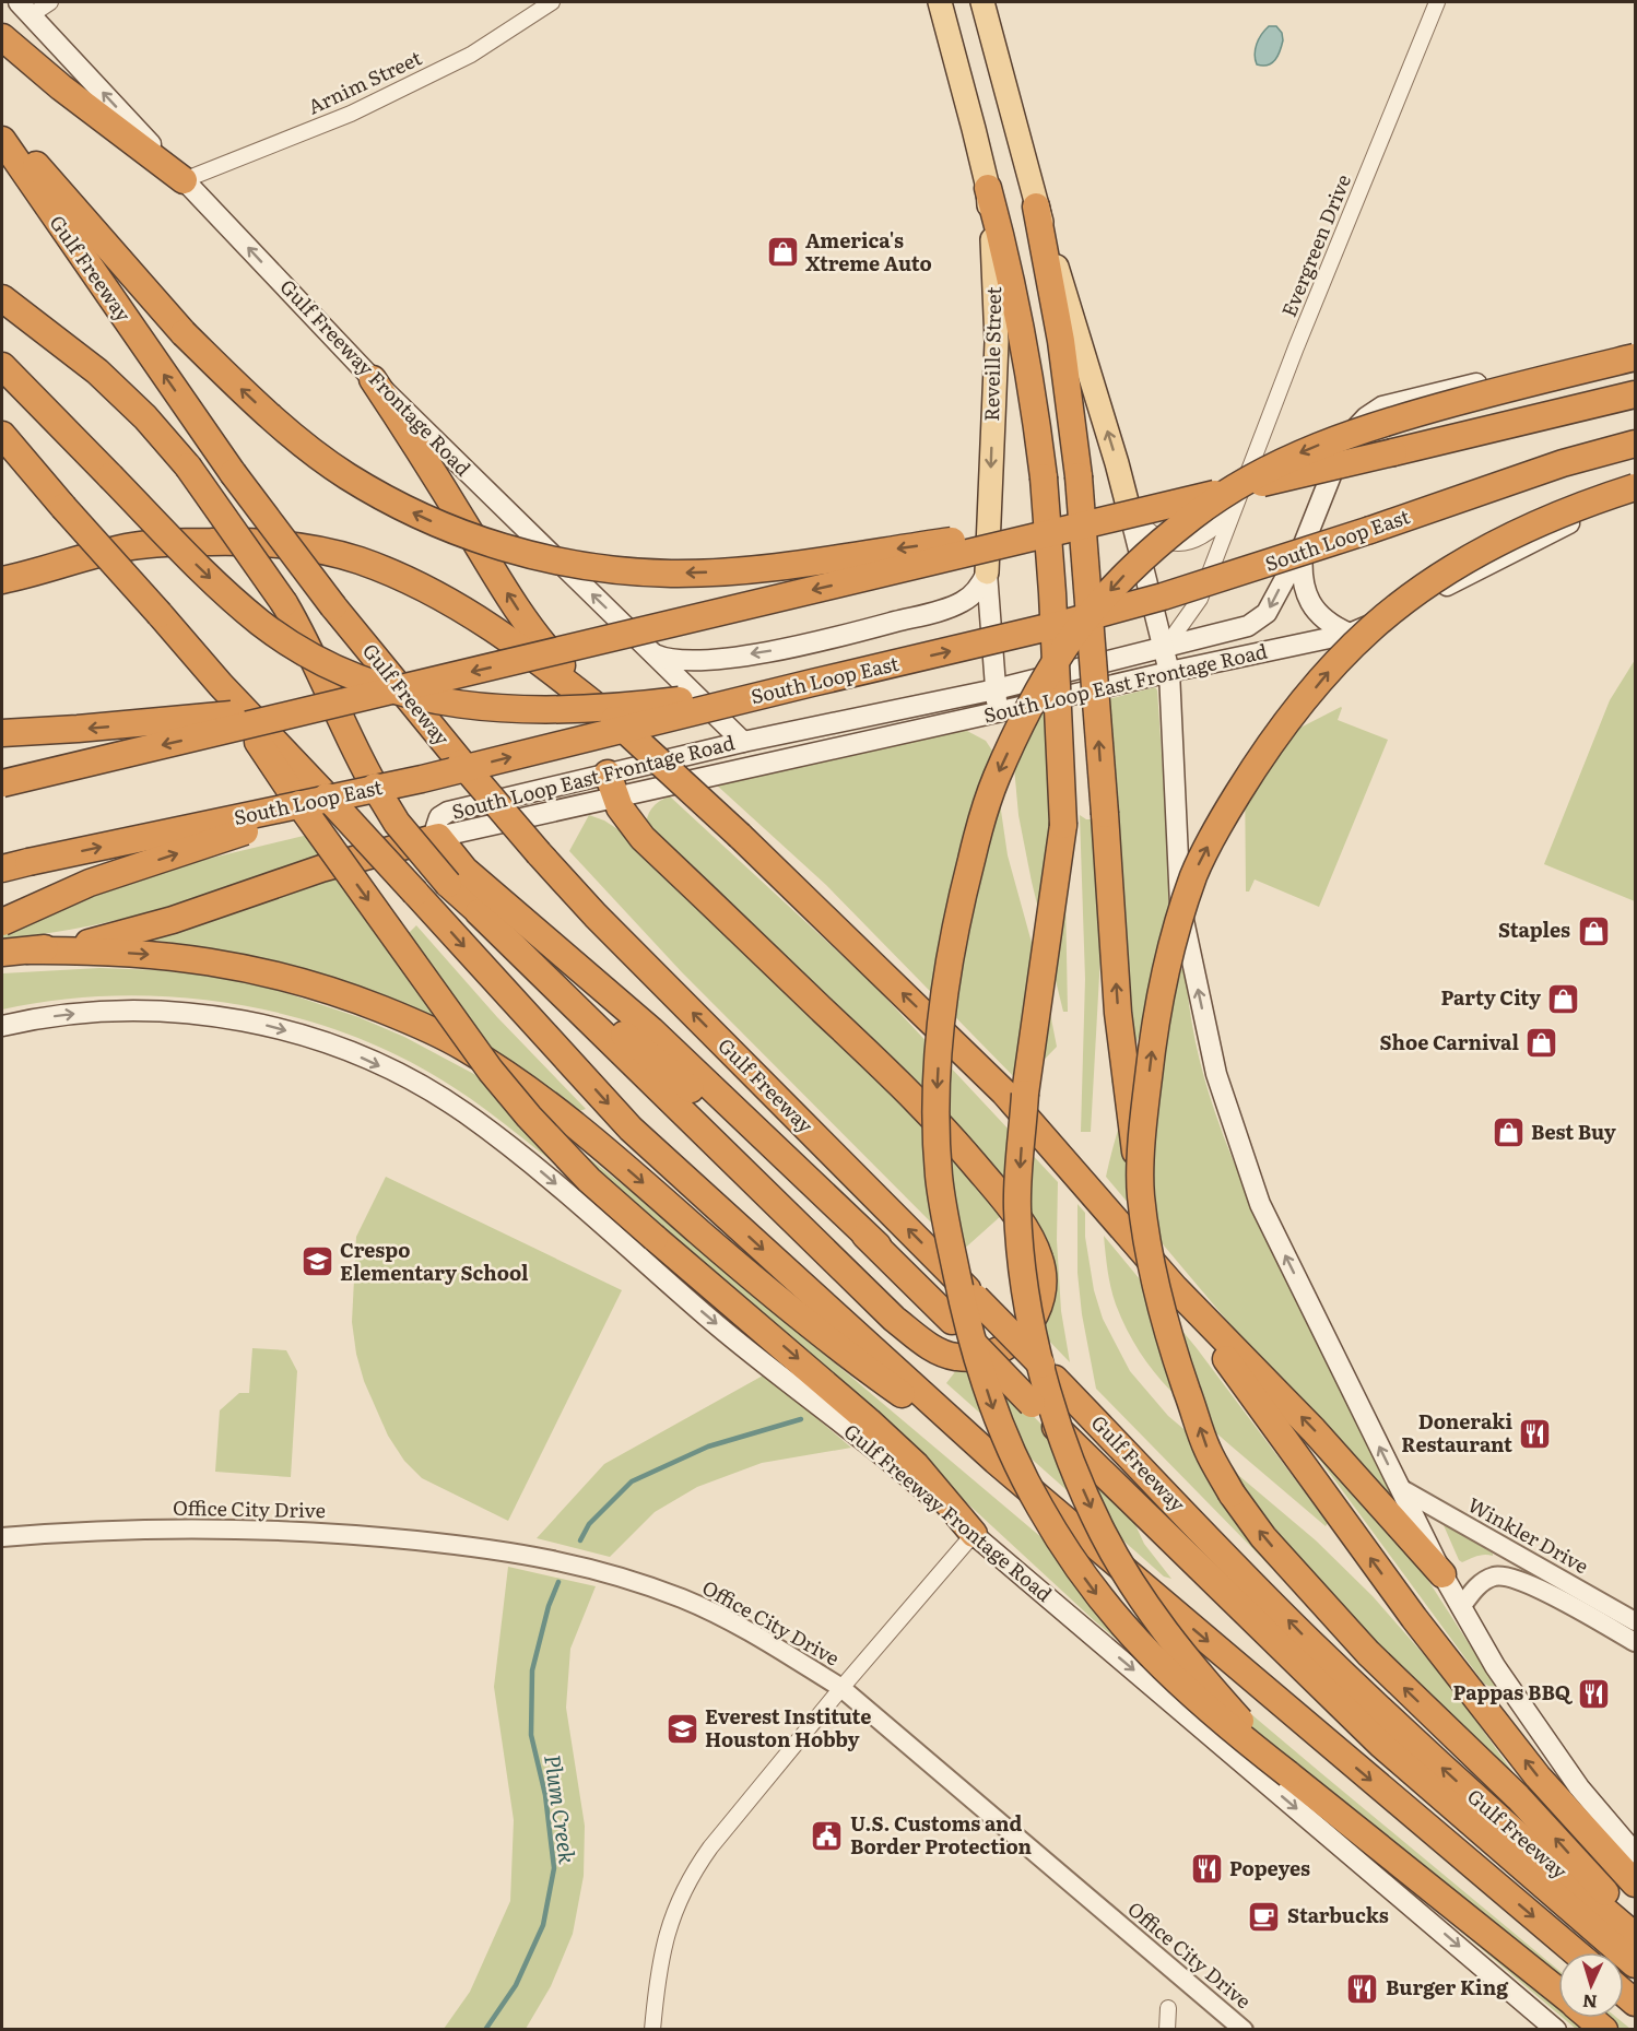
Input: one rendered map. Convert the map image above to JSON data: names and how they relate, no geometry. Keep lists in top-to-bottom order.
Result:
{
  "streets": {
    "highway": ["Gulf Freeway", "South Loop East"],
    "main road": ["Reveille Street", "Gulf Freeway Frontage Road", "South Loop East Frontage Road"],
    "street": [
      "Arnim Street",
      "Evergreen Drive",
      "Office City Drive",
      "Winkler Drive"
    ]
  },
  "crossings": [
    ["Arnim Street", "Gulf Freeway Frontage Road"],
    ["Evergreen Drive", "South Loop East Frontage Road"],
    ["Reveille Street", "South Loop East Frontage Road"],
    ["Gulf Freeway Frontage Road", "South Loop East Frontage Road"]
  ],
  "water": ["Plum Creek"],
  "places": {
    "shop": [
      "America's Xtreme Auto",
      "Staples",
      "Party City",
      "Shoe Carnival",
      "Best Buy"
    ],
    "school or university": ["Crespo Elementary School", "Everest Institute Houston Hobby"],
    "restaurant": [
      "Doneraki Restaurant",
      "Pappas BBQ",
      "Popeyes",
      "Burger King"
    ],
    "public building": ["U.S. Customs and Border Protection"],
    "cafe": ["Starbucks"]
  },
  "north": "bottom"
}
